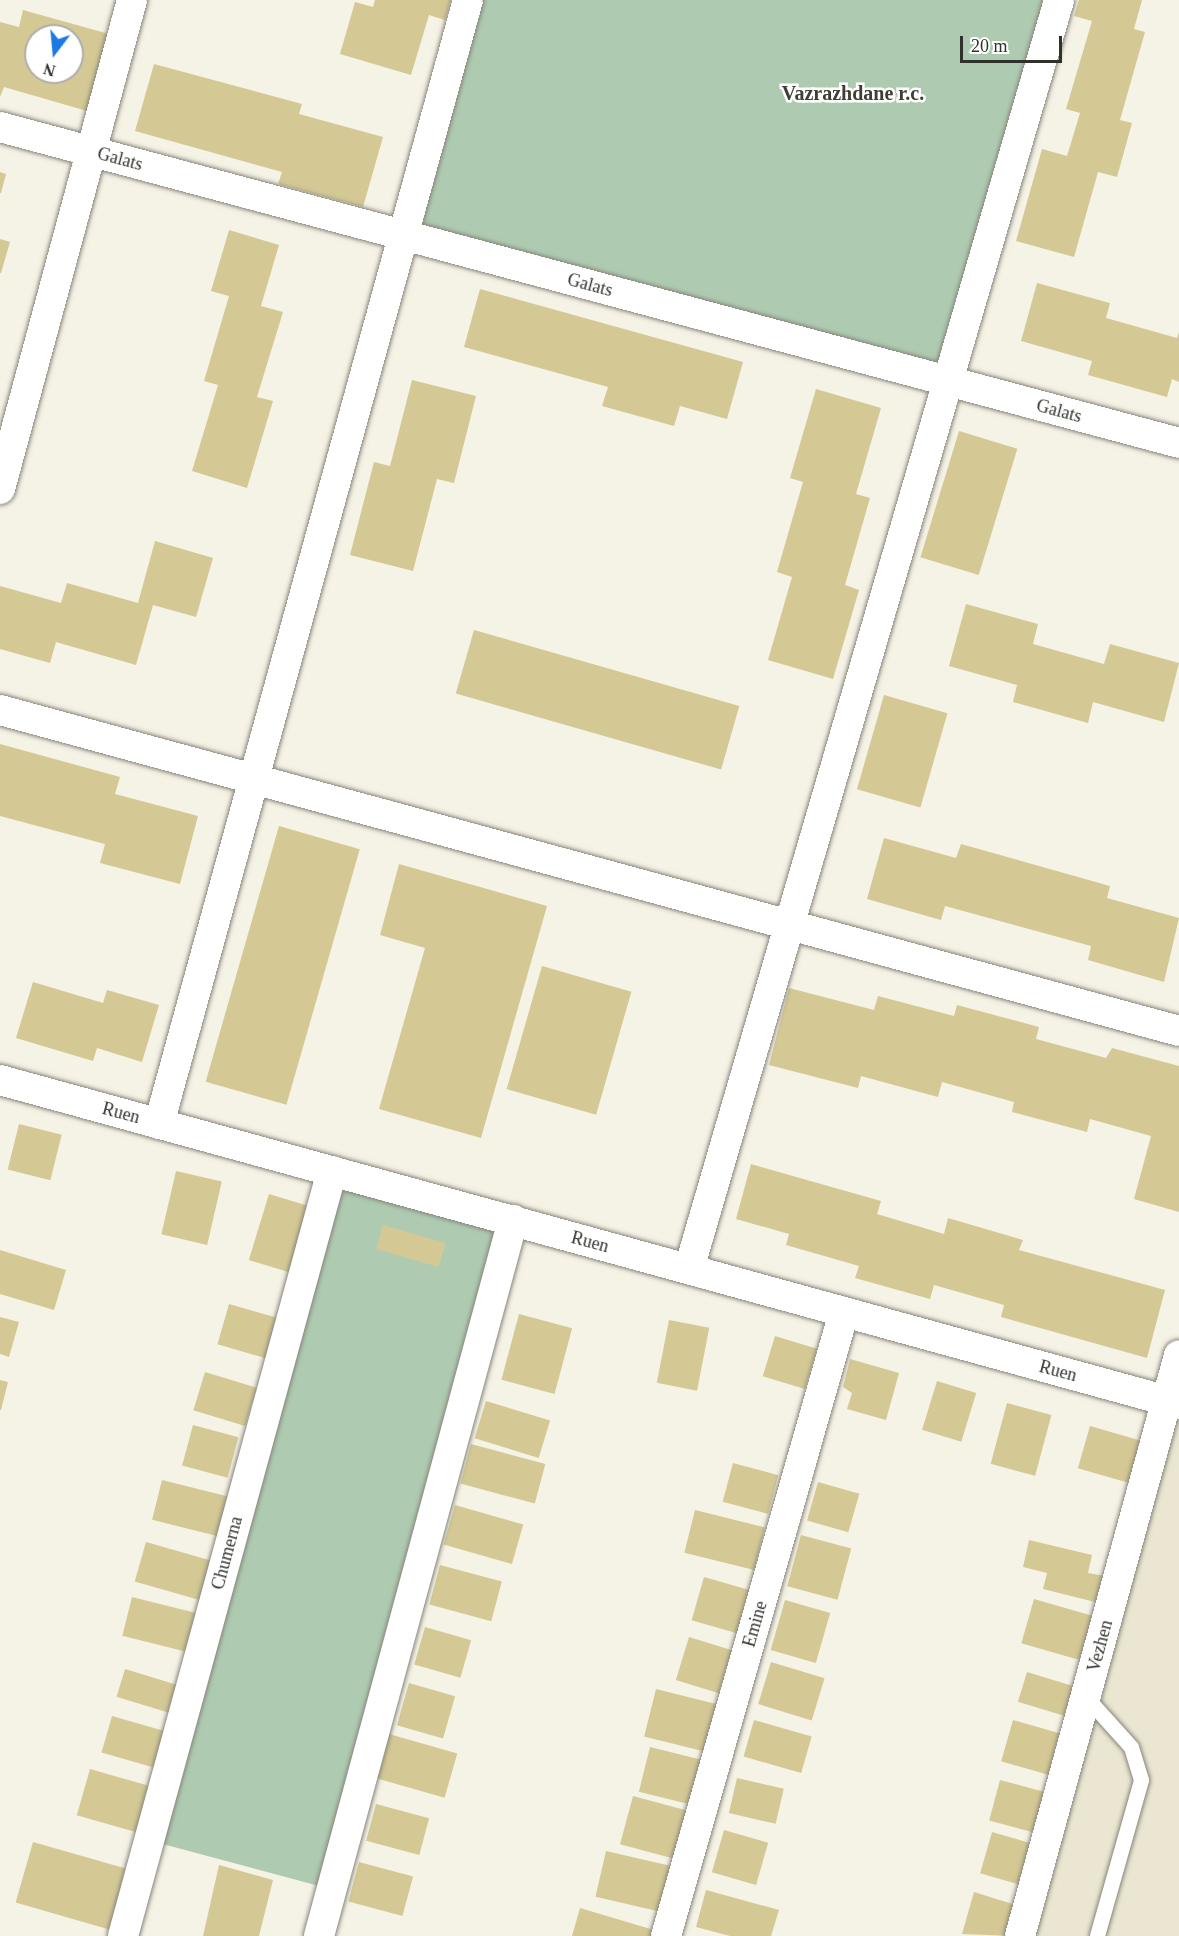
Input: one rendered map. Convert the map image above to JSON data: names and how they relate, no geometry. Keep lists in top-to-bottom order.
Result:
{
  "streets": {
    "street": [
      "Galats",
      "Ruen",
      "Chumerna",
      "Emine",
      "Vezhen"
    ]
  },
  "crossings": [
    ["Ruen", "Chumerna"],
    ["Ruen", "Emine"],
    ["Ruen", "Vezhen"]
  ],
  "districts": ["Vazrazhdane r.c."],
  "scale_bar": "20 m",
  "north": "bottom"
}
